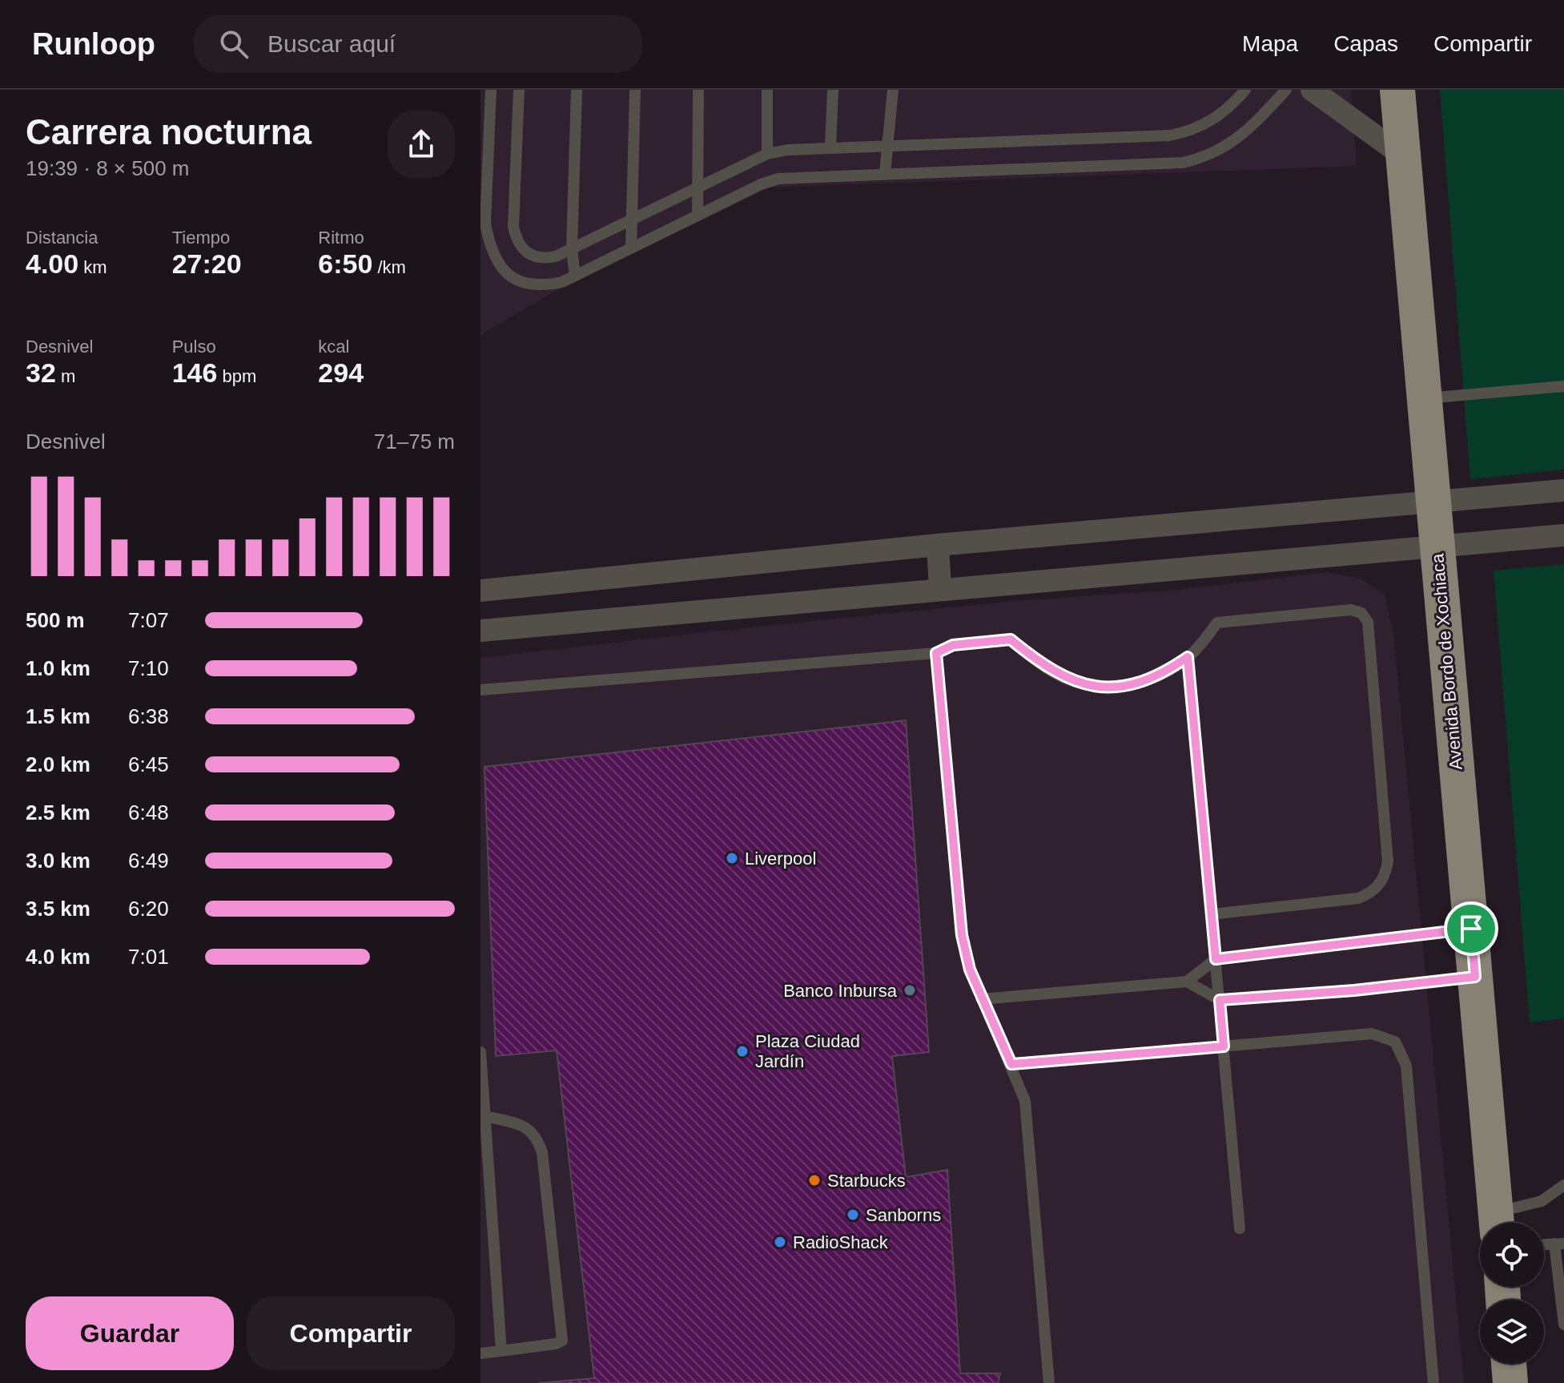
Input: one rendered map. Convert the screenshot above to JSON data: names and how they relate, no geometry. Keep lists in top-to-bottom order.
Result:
{
  "streets": {
    "main road": ["Avenida Bordo de Xochiaca"]
  },
  "places": [
    "Liverpool",
    "Banco Inbursa",
    "Plaza Ciudad Jardín",
    "Starbucks",
    "Sanborns",
    "RadioShack"
  ],
  "page": {
    "header": "Runloop",
    "search": "Buscar aquí",
    "nav": ["Mapa", "Capas", "Compartir"],
    "heading": ["Carrera nocturna", "19:39 · 8 × 500 m"],
    "stats": [
      ["Distancia", "4.00 km"],
      ["Tiempo", "27:20"],
      ["Ritmo", "6:50 /km"],
      ["Desnivel", "32 m"],
      ["Pulso", "146 bpm"],
      ["kcal", "294"]
    ],
    "chart": ["Desnivel", "71–75 m"],
    "list": [
      {
        "name": "500 m",
        "note": "7:07"
      },
      {
        "name": "1.0 km",
        "note": "7:10"
      },
      {
        "name": "1.5 km",
        "note": "6:38"
      },
      {
        "name": "2.0 km",
        "note": "6:45"
      },
      {
        "name": "2.5 km",
        "note": "6:48"
      },
      {
        "name": "3.0 km",
        "note": "6:49"
      },
      {
        "name": "3.5 km",
        "note": "6:20"
      },
      {
        "name": "4.0 km",
        "note": "7:01"
      }
    ],
    "buttons": ["Guardar", "Compartir"]
  }
}
